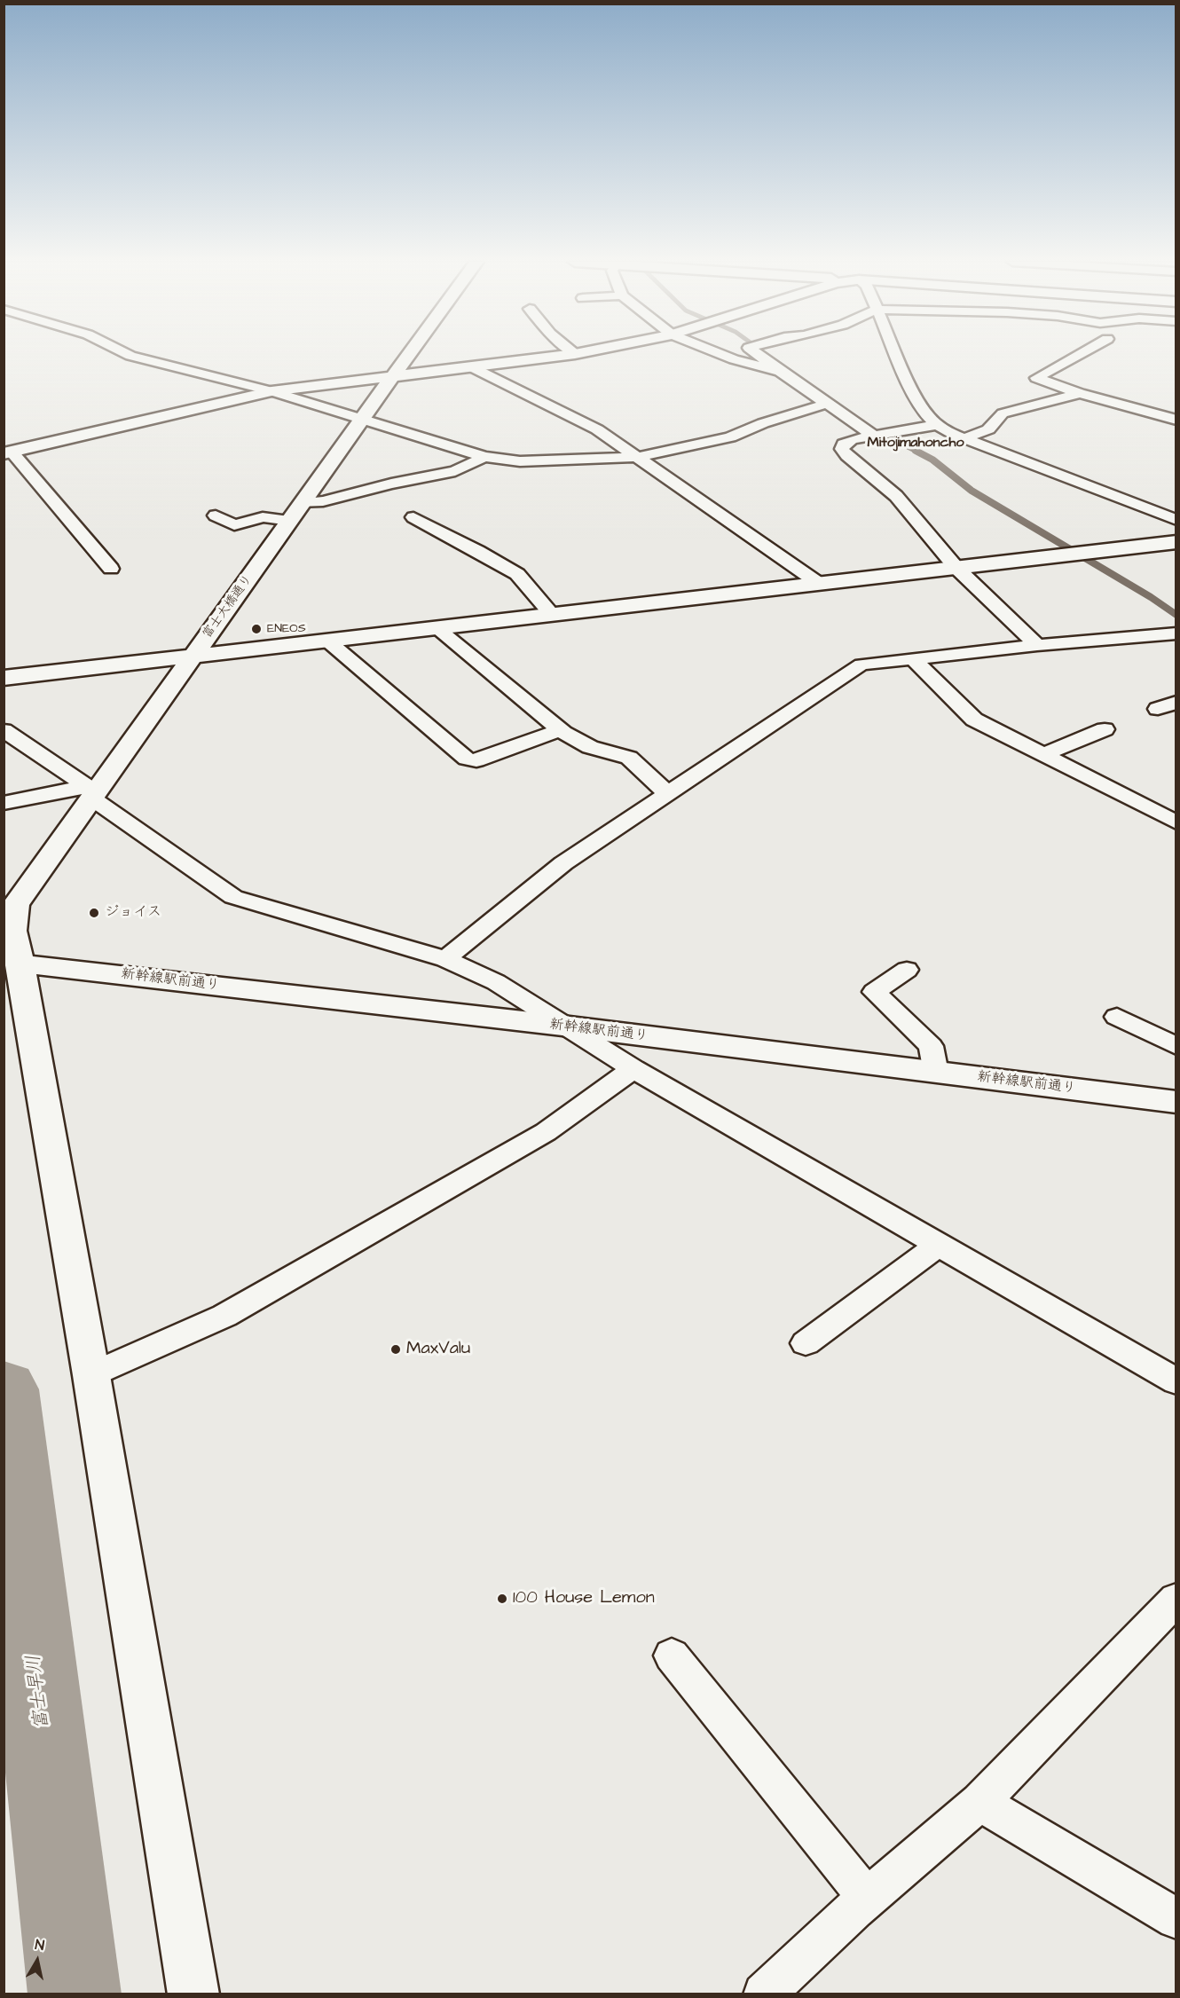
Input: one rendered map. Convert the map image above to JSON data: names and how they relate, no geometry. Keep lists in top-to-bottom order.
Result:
{
  "streets": {
    "street": ["富士大橋通り", "新幹線駅前通り"]
  },
  "crossings": [
    ["富士大橋通り", "新幹線駅前通り"]
  ],
  "districts": ["Mitojimahoncho"],
  "water": ["富士早川"],
  "places": [
    "ENEOS",
    "ジョイス",
    "MaxValu",
    "100 House Lemon"
  ],
  "north": "top"
}
